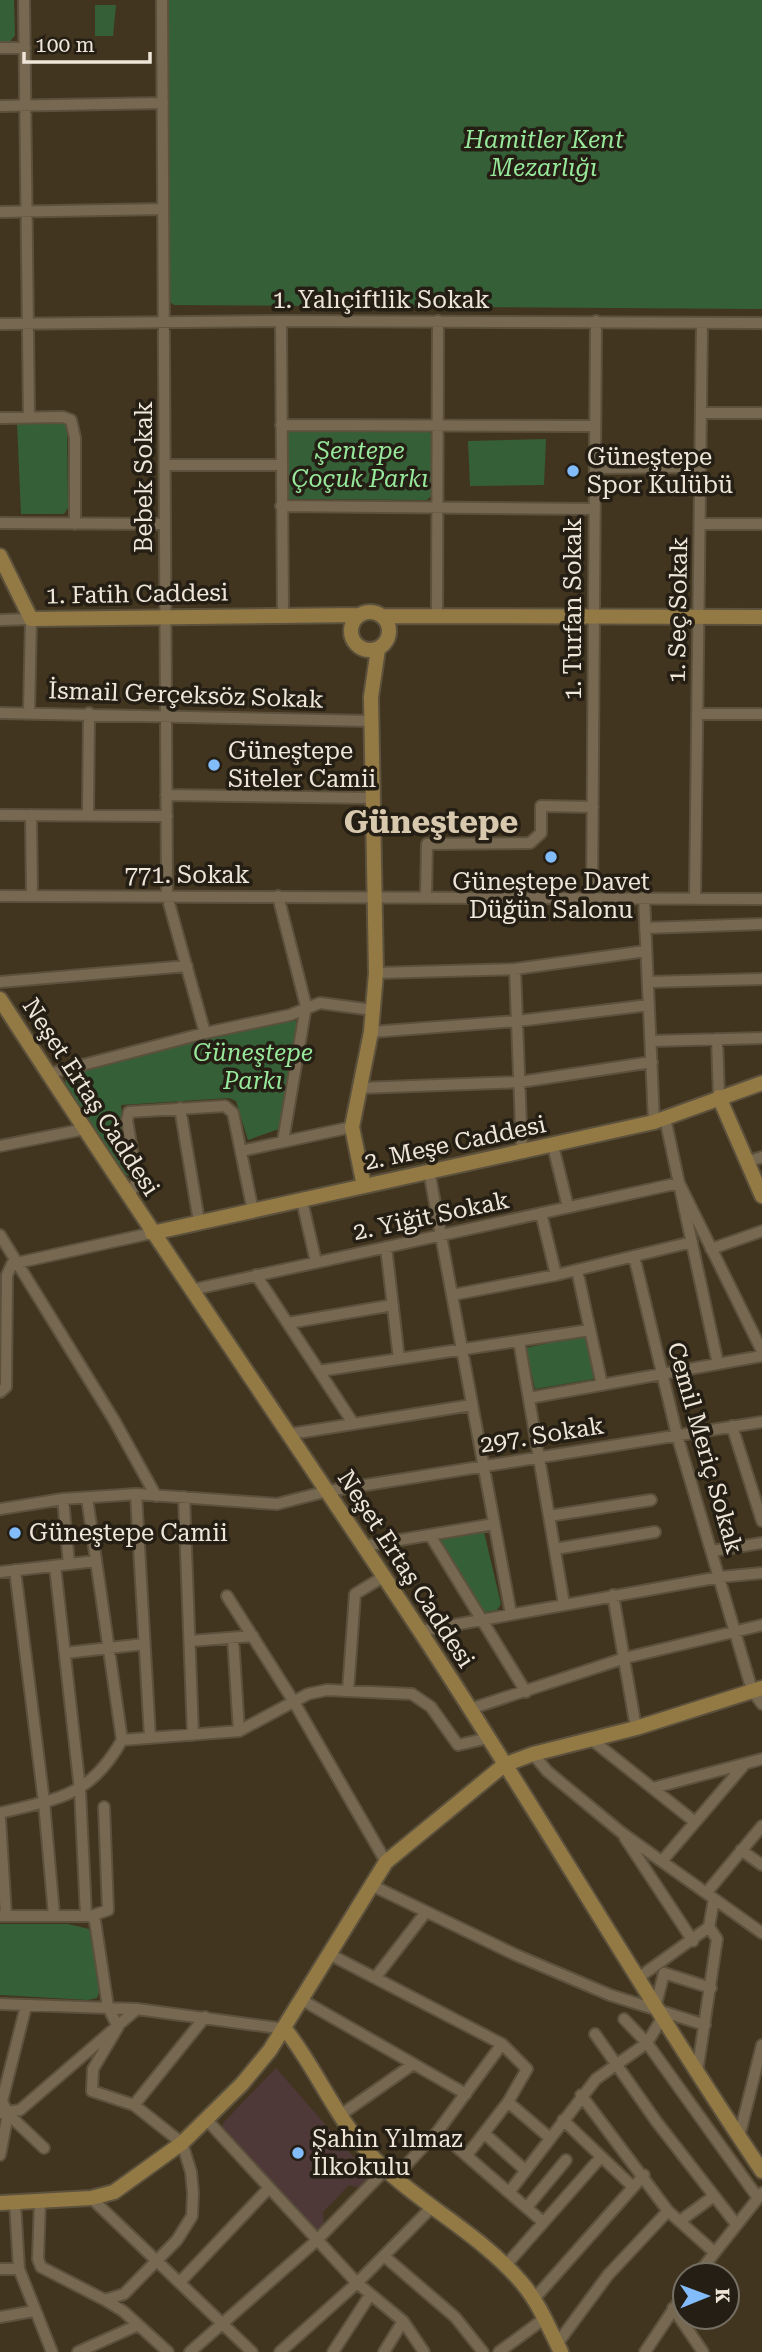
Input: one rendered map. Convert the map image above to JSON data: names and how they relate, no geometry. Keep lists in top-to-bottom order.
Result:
{
  "streets": {
    "street": [
      "1. Yalıçiftlik Sokak",
      "Bebek Sokak",
      "1. Fatih Caddesi",
      "1. Turfan Sokak",
      "1. Seç Sokak",
      "İsmail Gerçeksöz Sokak",
      "771. Sokak",
      "Neşet Ertaş Caddesi",
      "2. Meşe Caddesi",
      "2. Yiğit Sokak",
      "297. Sokak",
      "Cemil Meriç Sokak"
    ]
  },
  "crossings": [
    ["1. Yalıçiftlik Sokak", "Bebek Sokak"],
    ["1. Yalıçiftlik Sokak", "1. Turfan Sokak"],
    ["1. Yalıçiftlik Sokak", "1. Seç Sokak"],
    ["Bebek Sokak", "1. Fatih Caddesi"],
    ["Bebek Sokak", "İsmail Gerçeksöz Sokak"],
    ["Bebek Sokak", "771. Sokak"],
    ["1. Turfan Sokak", "771. Sokak"],
    ["1. Seç Sokak", "771. Sokak"],
    ["Neşet Ertaş Caddesi", "2. Meşe Caddesi"],
    ["Neşet Ertaş Caddesi", "2. Yiğit Sokak"],
    ["Neşet Ertaş Caddesi", "297. Sokak"],
    ["297. Sokak", "Cemil Meriç Sokak"]
  ],
  "districts": ["Güneştepe"],
  "parks": ["Hamitler Kent Mezarlığı", "Şentepe Çoçuk Parkı", "Güneştepe Parkı"],
  "places": [
    "Güneştepe Spor Kulübü",
    "Güneştepe Siteler Camii",
    "Güneştepe Davet Düğün Salonu",
    "Güneştepe Camii",
    "Şahin Yılmaz İlkokulu"
  ],
  "scale_bar": "100 m",
  "north": "right"
}
